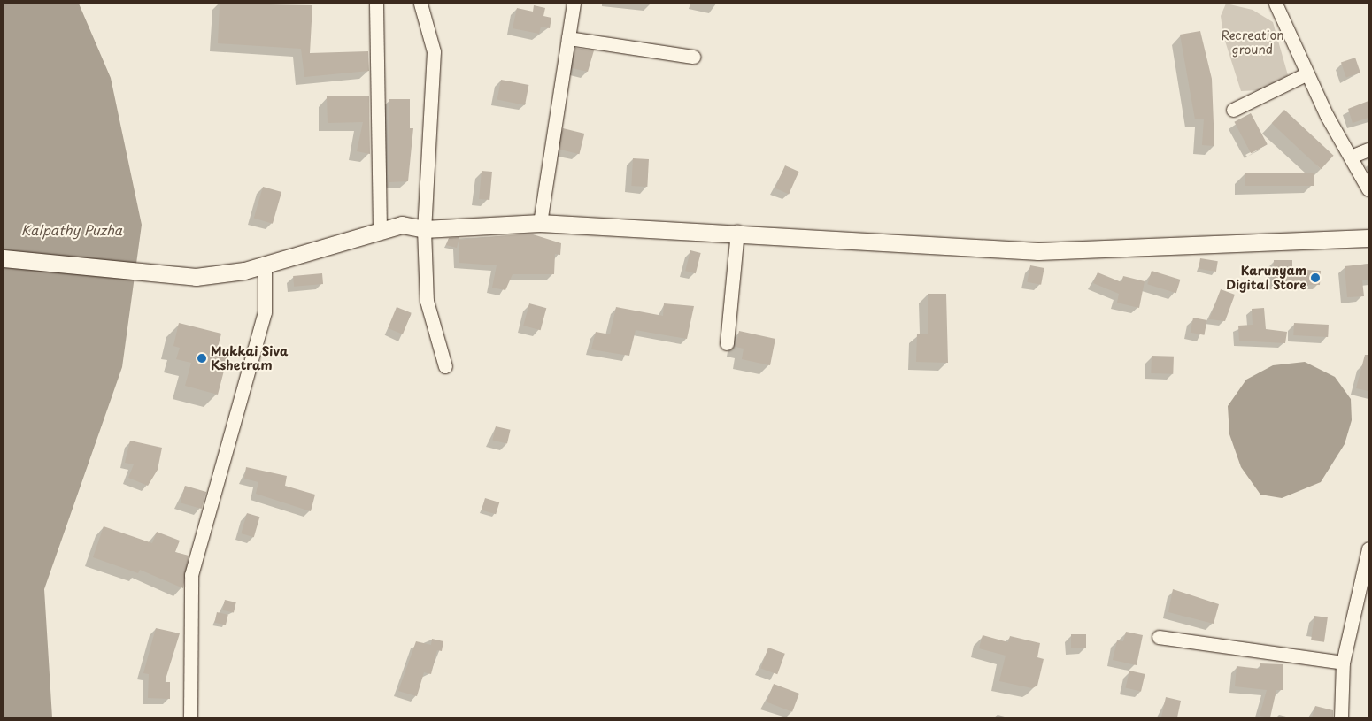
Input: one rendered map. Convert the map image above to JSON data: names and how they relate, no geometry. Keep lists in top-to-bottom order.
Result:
{
  "water": ["Kalpathy Puzha"],
  "parks": ["Recreation ground"],
  "places": ["Karunyam Digital Store", "Mukkai Siva Kshetram"]
}
